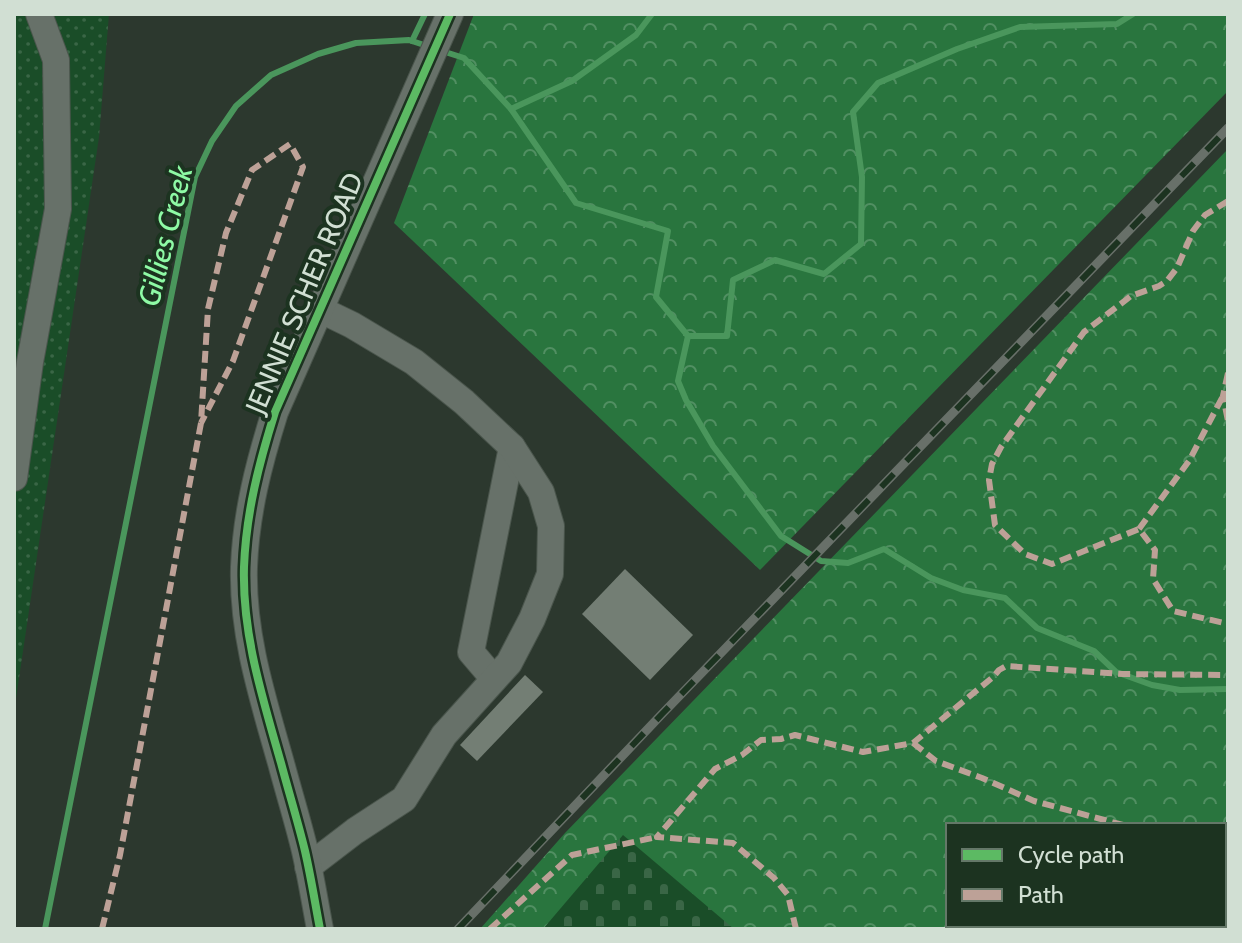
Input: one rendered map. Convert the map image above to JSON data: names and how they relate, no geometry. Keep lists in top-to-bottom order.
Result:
{
  "streets": {
    "street": ["JENNIE SCHER ROAD"]
  },
  "water": ["Gillies Creek"],
  "legend": ["Cycle path", "Path"]
}
